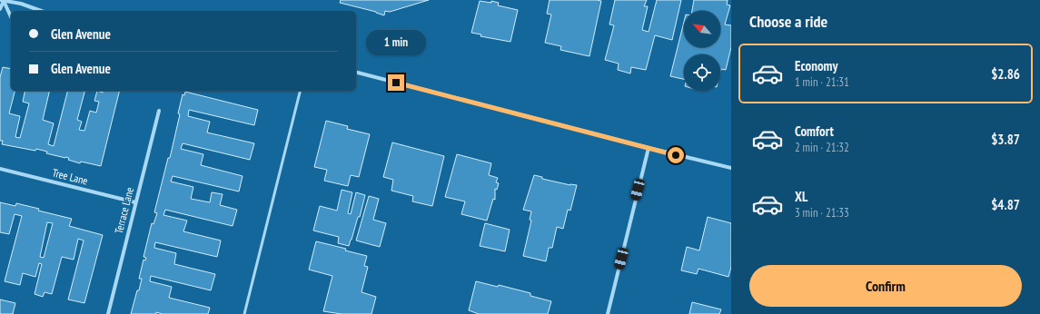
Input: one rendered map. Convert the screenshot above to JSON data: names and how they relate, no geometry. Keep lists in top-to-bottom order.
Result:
{
  "streets": {
    "street": ["Tree Lane", "Terrace Lane"]
  },
  "crossings": [
    ["Tree Lane", "Terrace Lane"]
  ],
  "north": "top left",
  "page": {
    "heading": "Choose a ride",
    "banner": ["Glen Avenue", "Glen Avenue"],
    "bubble": "1 min",
    "list": [
      {
        "name": "Economy",
        "note": "1 min · 21:31",
        "value": "$2.86"
      },
      {
        "name": "Comfort",
        "note": "2 min · 21:32",
        "value": "$3.87"
      },
      {
        "name": "XL",
        "note": "3 min · 21:33",
        "value": "$4.87"
      }
    ],
    "buttons": "Confirm"
  }
}
